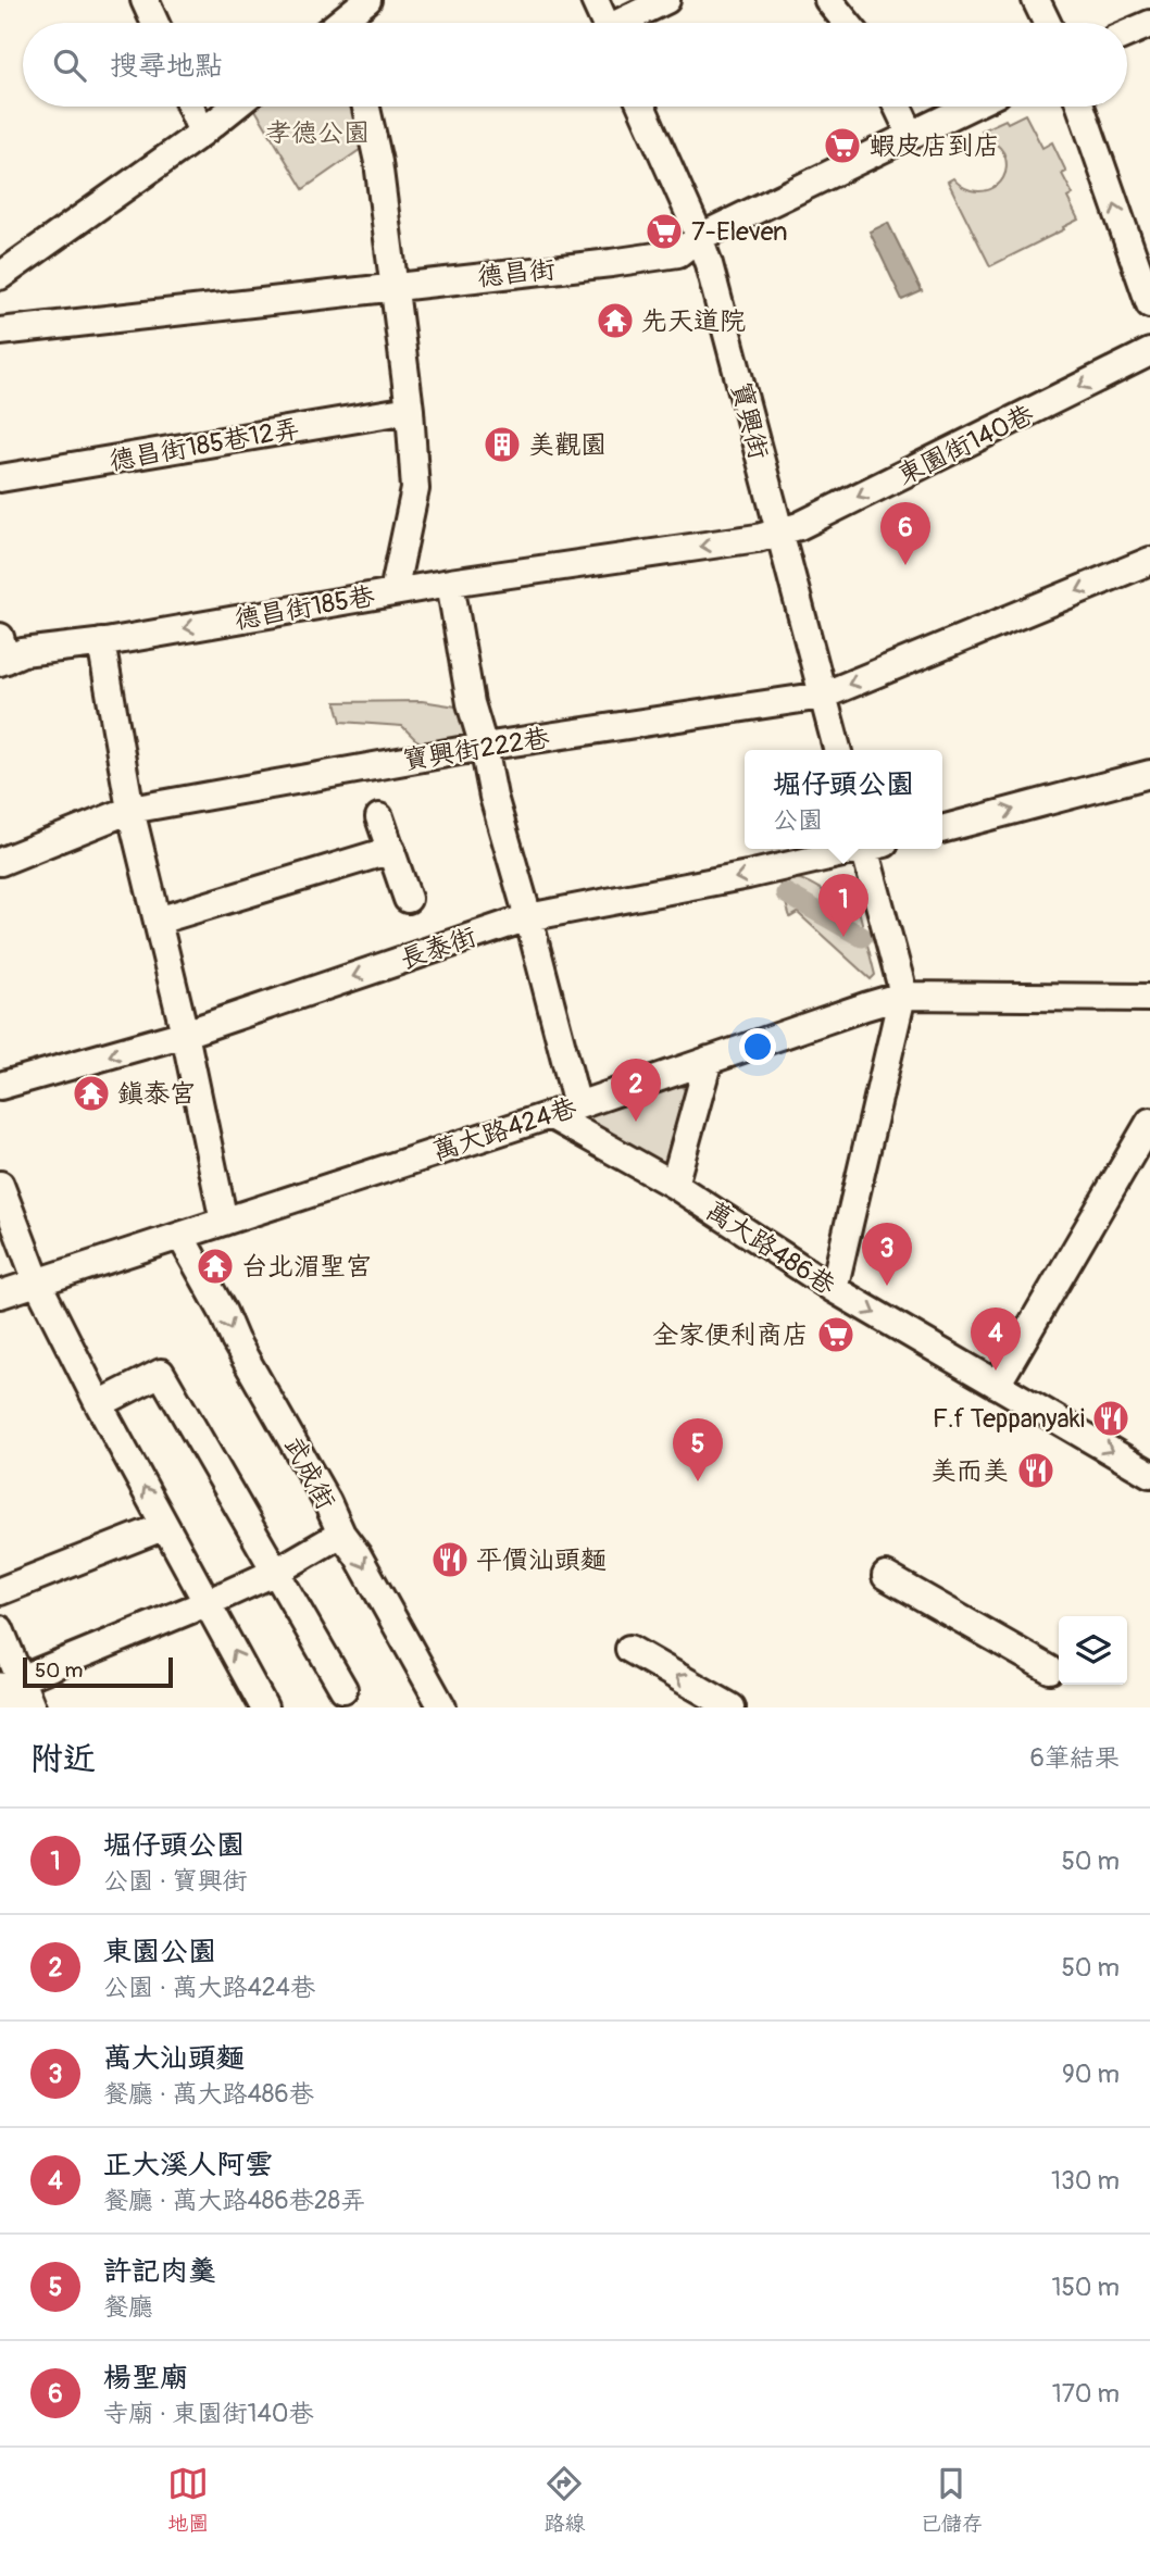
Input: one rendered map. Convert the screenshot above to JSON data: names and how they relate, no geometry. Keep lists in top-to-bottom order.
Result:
{
  "streets": {
    "street": [
      "德昌街",
      "寶興街",
      "德昌街185巷12弄",
      "東園街140巷",
      "德昌街185巷",
      "寶興街222巷",
      "長泰街",
      "萬大路424巷",
      "萬大路486巷",
      "武成街"
    ]
  },
  "crossings": [
    ["德昌街", "寶興街"],
    ["德昌街", "德昌街185巷"],
    ["寶興街", "東園街140巷"],
    ["寶興街", "寶興街222巷"],
    ["德昌街185巷12弄", "德昌街185巷"],
    ["東園街140巷", "德昌街185巷"],
    ["萬大路424巷", "萬大路486巷"],
    ["萬大路424巷", "武成街"]
  ],
  "one_way": ["東園街140巷", "長泰街"],
  "parks": ["孝德公園"],
  "places": {
    "supermarket": ["蝦皮店到店", "7-Eleven", "全家便利商店"],
    "temple": ["先天道院", "鎮泰宮", "台北湄聖宮"],
    "building": ["美觀園"],
    "restaurant": ["F.f Teppanyaki", "美而美", "平價汕頭麵"]
  },
  "scale_bar": "50 m",
  "page": {
    "search": "搜尋地點",
    "pins": [
      "6",
      "1",
      "2",
      "3",
      "4",
      "5"
    ],
    "popup": ["堀仔頭公園", "公園"],
    "scale": "50 m",
    "heading": ["附近", "6筆結果"],
    "list": [
      {
        "mark": "1",
        "name": "堀仔頭公園",
        "note": "公園 · 寶興街",
        "value": "50 m"
      },
      {
        "mark": "2",
        "name": "東園公園",
        "note": "公園 · 萬大路424巷",
        "value": "50 m"
      },
      {
        "mark": "3",
        "name": "萬大汕頭麵",
        "note": "餐廳 · 萬大路486巷",
        "value": "90 m"
      },
      {
        "mark": "4",
        "name": "正大溪人阿雲",
        "note": "餐廳 · 萬大路486巷28弄",
        "value": "130 m"
      },
      {
        "mark": "5",
        "name": "許記肉羹",
        "note": "餐廳",
        "value": "150 m"
      },
      {
        "mark": "6",
        "name": "楊聖廟",
        "note": "寺廟 · 東園街140巷",
        "value": "170 m"
      }
    ],
    "nav": ["地圖", "路線", "已儲存"]
  }
}
